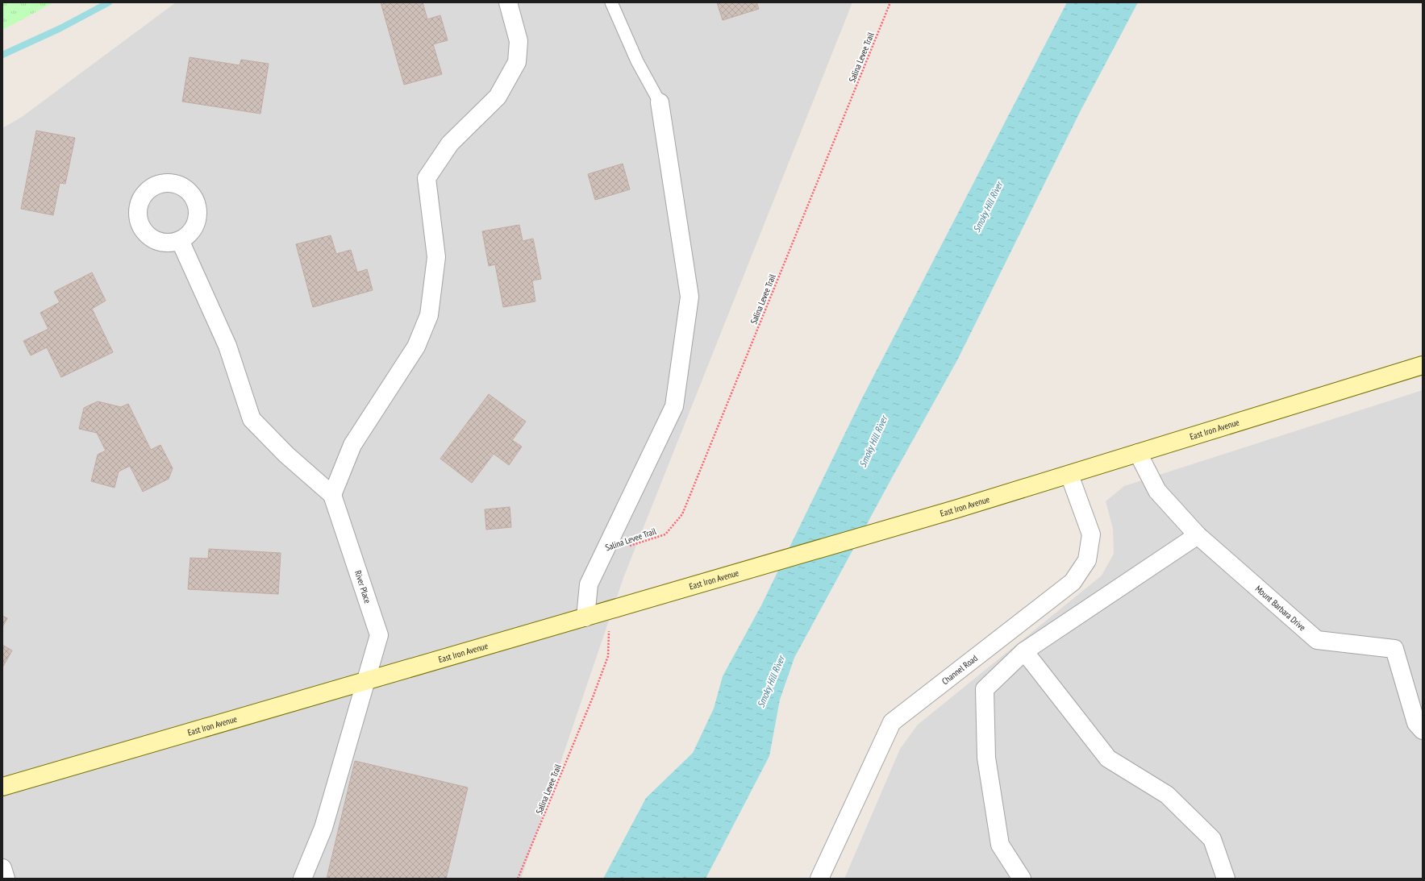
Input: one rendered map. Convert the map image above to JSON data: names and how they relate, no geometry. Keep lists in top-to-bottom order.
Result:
{
  "streets": {
    "street": [
      "East Iron Avenue",
      "River Place",
      "Mount Barbara Drive",
      "Channel Road"
    ],
    "path": ["Salina Levee Trail"]
  },
  "crossings": [
    ["Salina Levee Trail", "East Iron Avenue"],
    ["East Iron Avenue", "River Place"],
    ["East Iron Avenue", "Mount Barbara Drive"],
    ["East Iron Avenue", "Channel Road"]
  ],
  "water": ["Smoky Hill River"]
}
